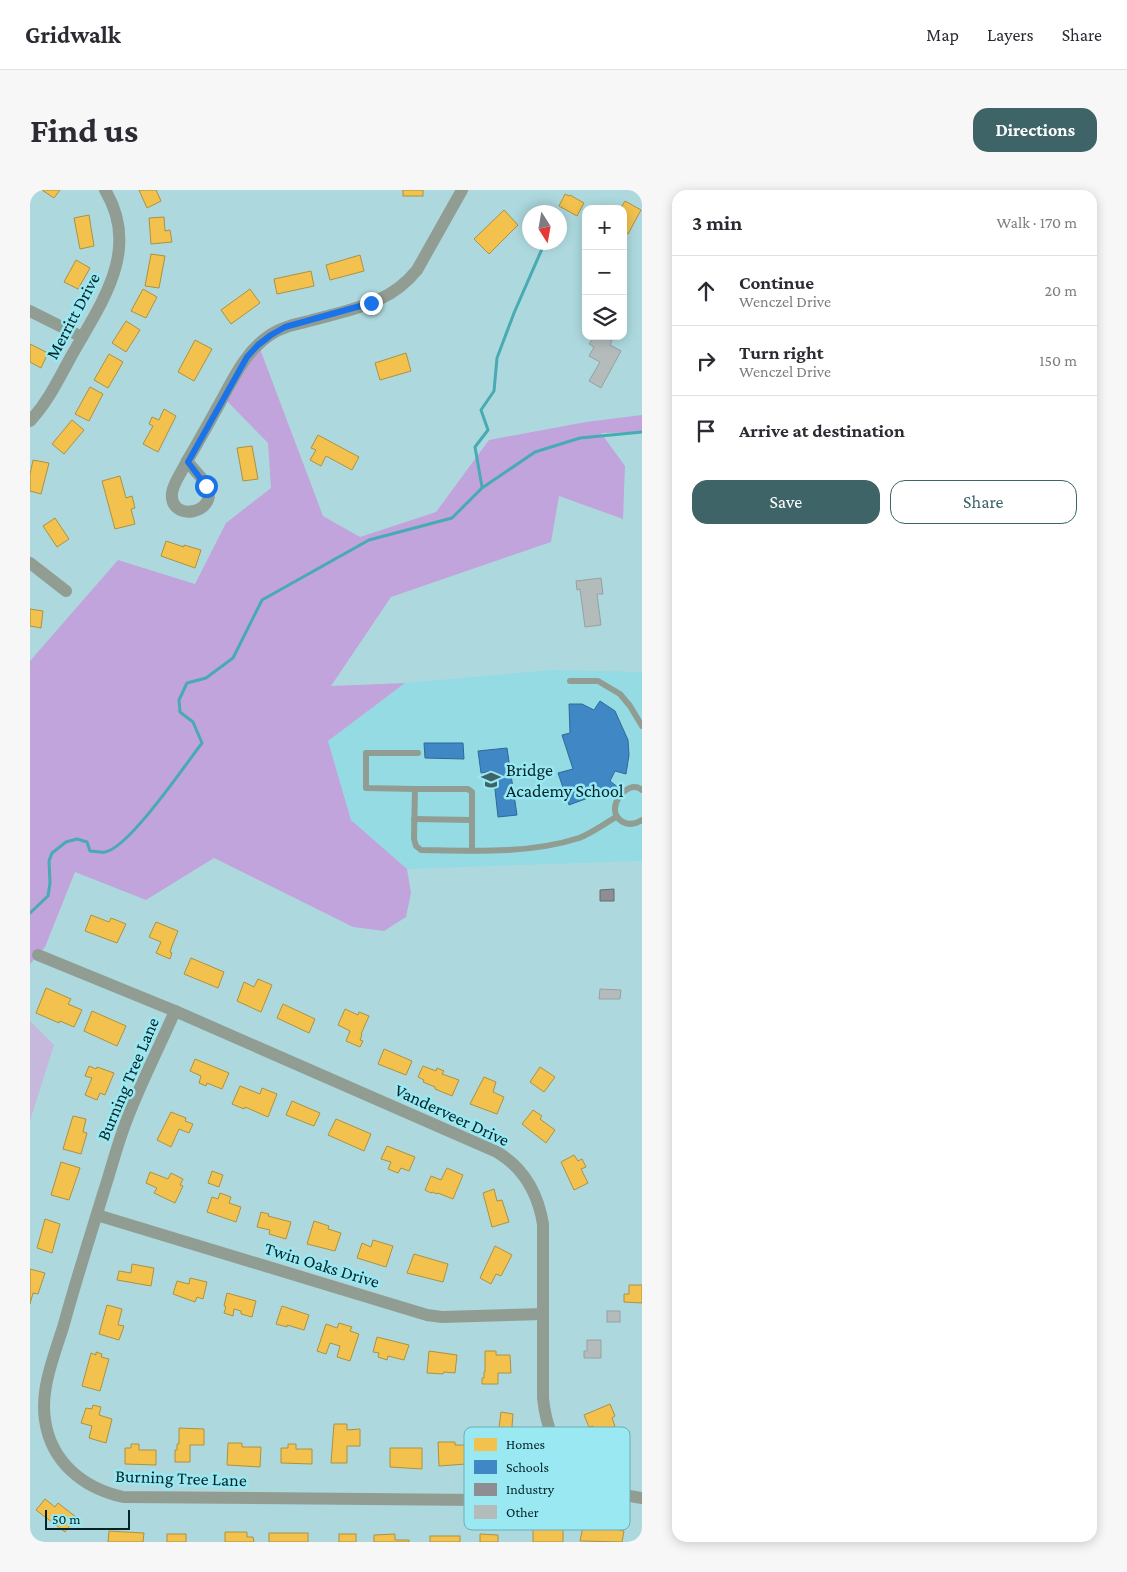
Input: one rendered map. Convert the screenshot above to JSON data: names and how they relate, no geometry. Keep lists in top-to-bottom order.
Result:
{
  "streets": {
    "street": [
      "Merritt Drive",
      "Burning Tree Lane",
      "Vanderveer Drive",
      "Twin Oaks Drive"
    ]
  },
  "crossings": [
    ["Burning Tree Lane", "Vanderveer Drive"],
    ["Burning Tree Lane", "Twin Oaks Drive"],
    ["Vanderveer Drive", "Twin Oaks Drive"]
  ],
  "places": {
    "school or university": ["Bridge Academy School"]
  },
  "legend": [
    "Homes",
    "Schools",
    "Industry",
    "Other"
  ],
  "scale_bar": "50 m",
  "north": "bottom",
  "page": {
    "header": "Gridwalk",
    "nav": ["Map", "Layers", "Share"],
    "buttons": [
      "Directions",
      ["Save", "Share"]
    ],
    "title": "Find us",
    "heading": ["3 min", "Walk · 170 m"],
    "map_buttons": ["+", "−"],
    "list": [
      ["Continue", "Wenczel Drive", "20 m"],
      ["Turn right", "Wenczel Drive", "150 m"],
      "Arrive at destination"
    ],
    "scale": "50 m"
  }
}
